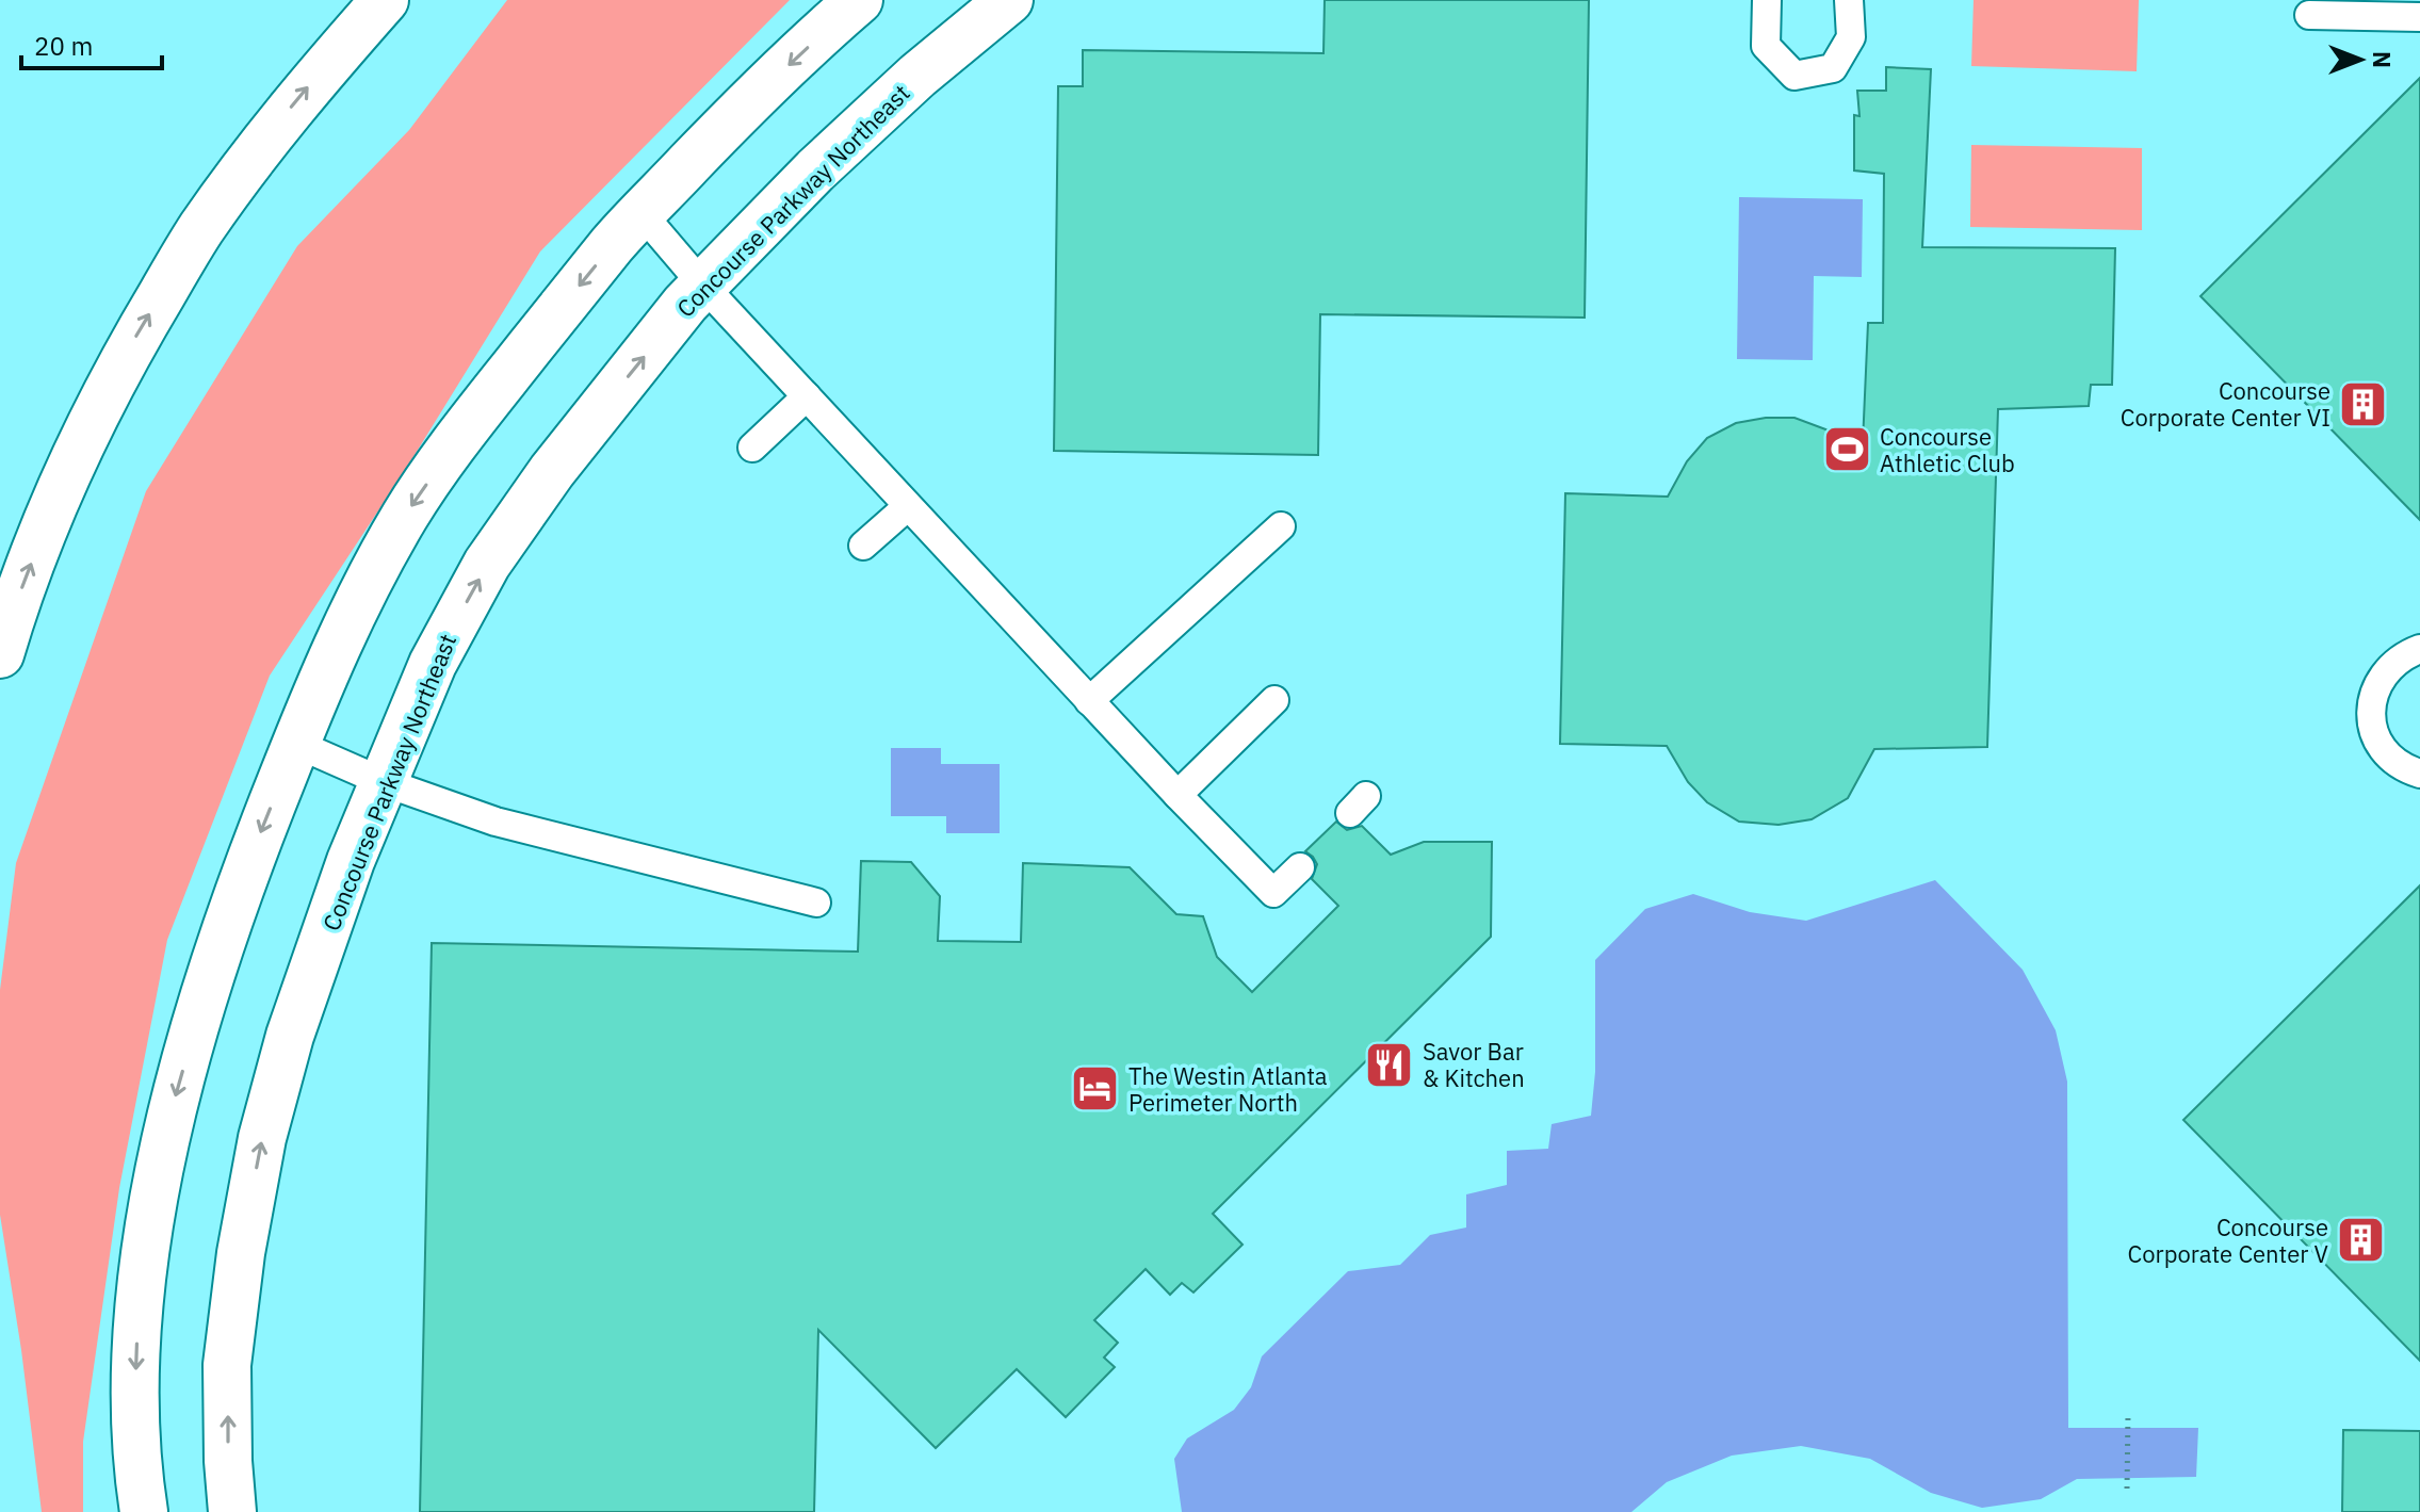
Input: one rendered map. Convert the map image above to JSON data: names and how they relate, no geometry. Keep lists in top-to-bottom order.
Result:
{
  "streets": {
    "main road": ["Concourse Parkway Northeast"]
  },
  "places": {
    "building": ["Concourse Corporate Center VI", "Concourse Corporate Center V"],
    "sports": ["Concourse Athletic Club"],
    "restaurant": ["Savor Bar & Kitchen"],
    "hotel": ["The Westin Atlanta Perimeter North"]
  },
  "scale_bar": "20 m",
  "north": "right"
}
